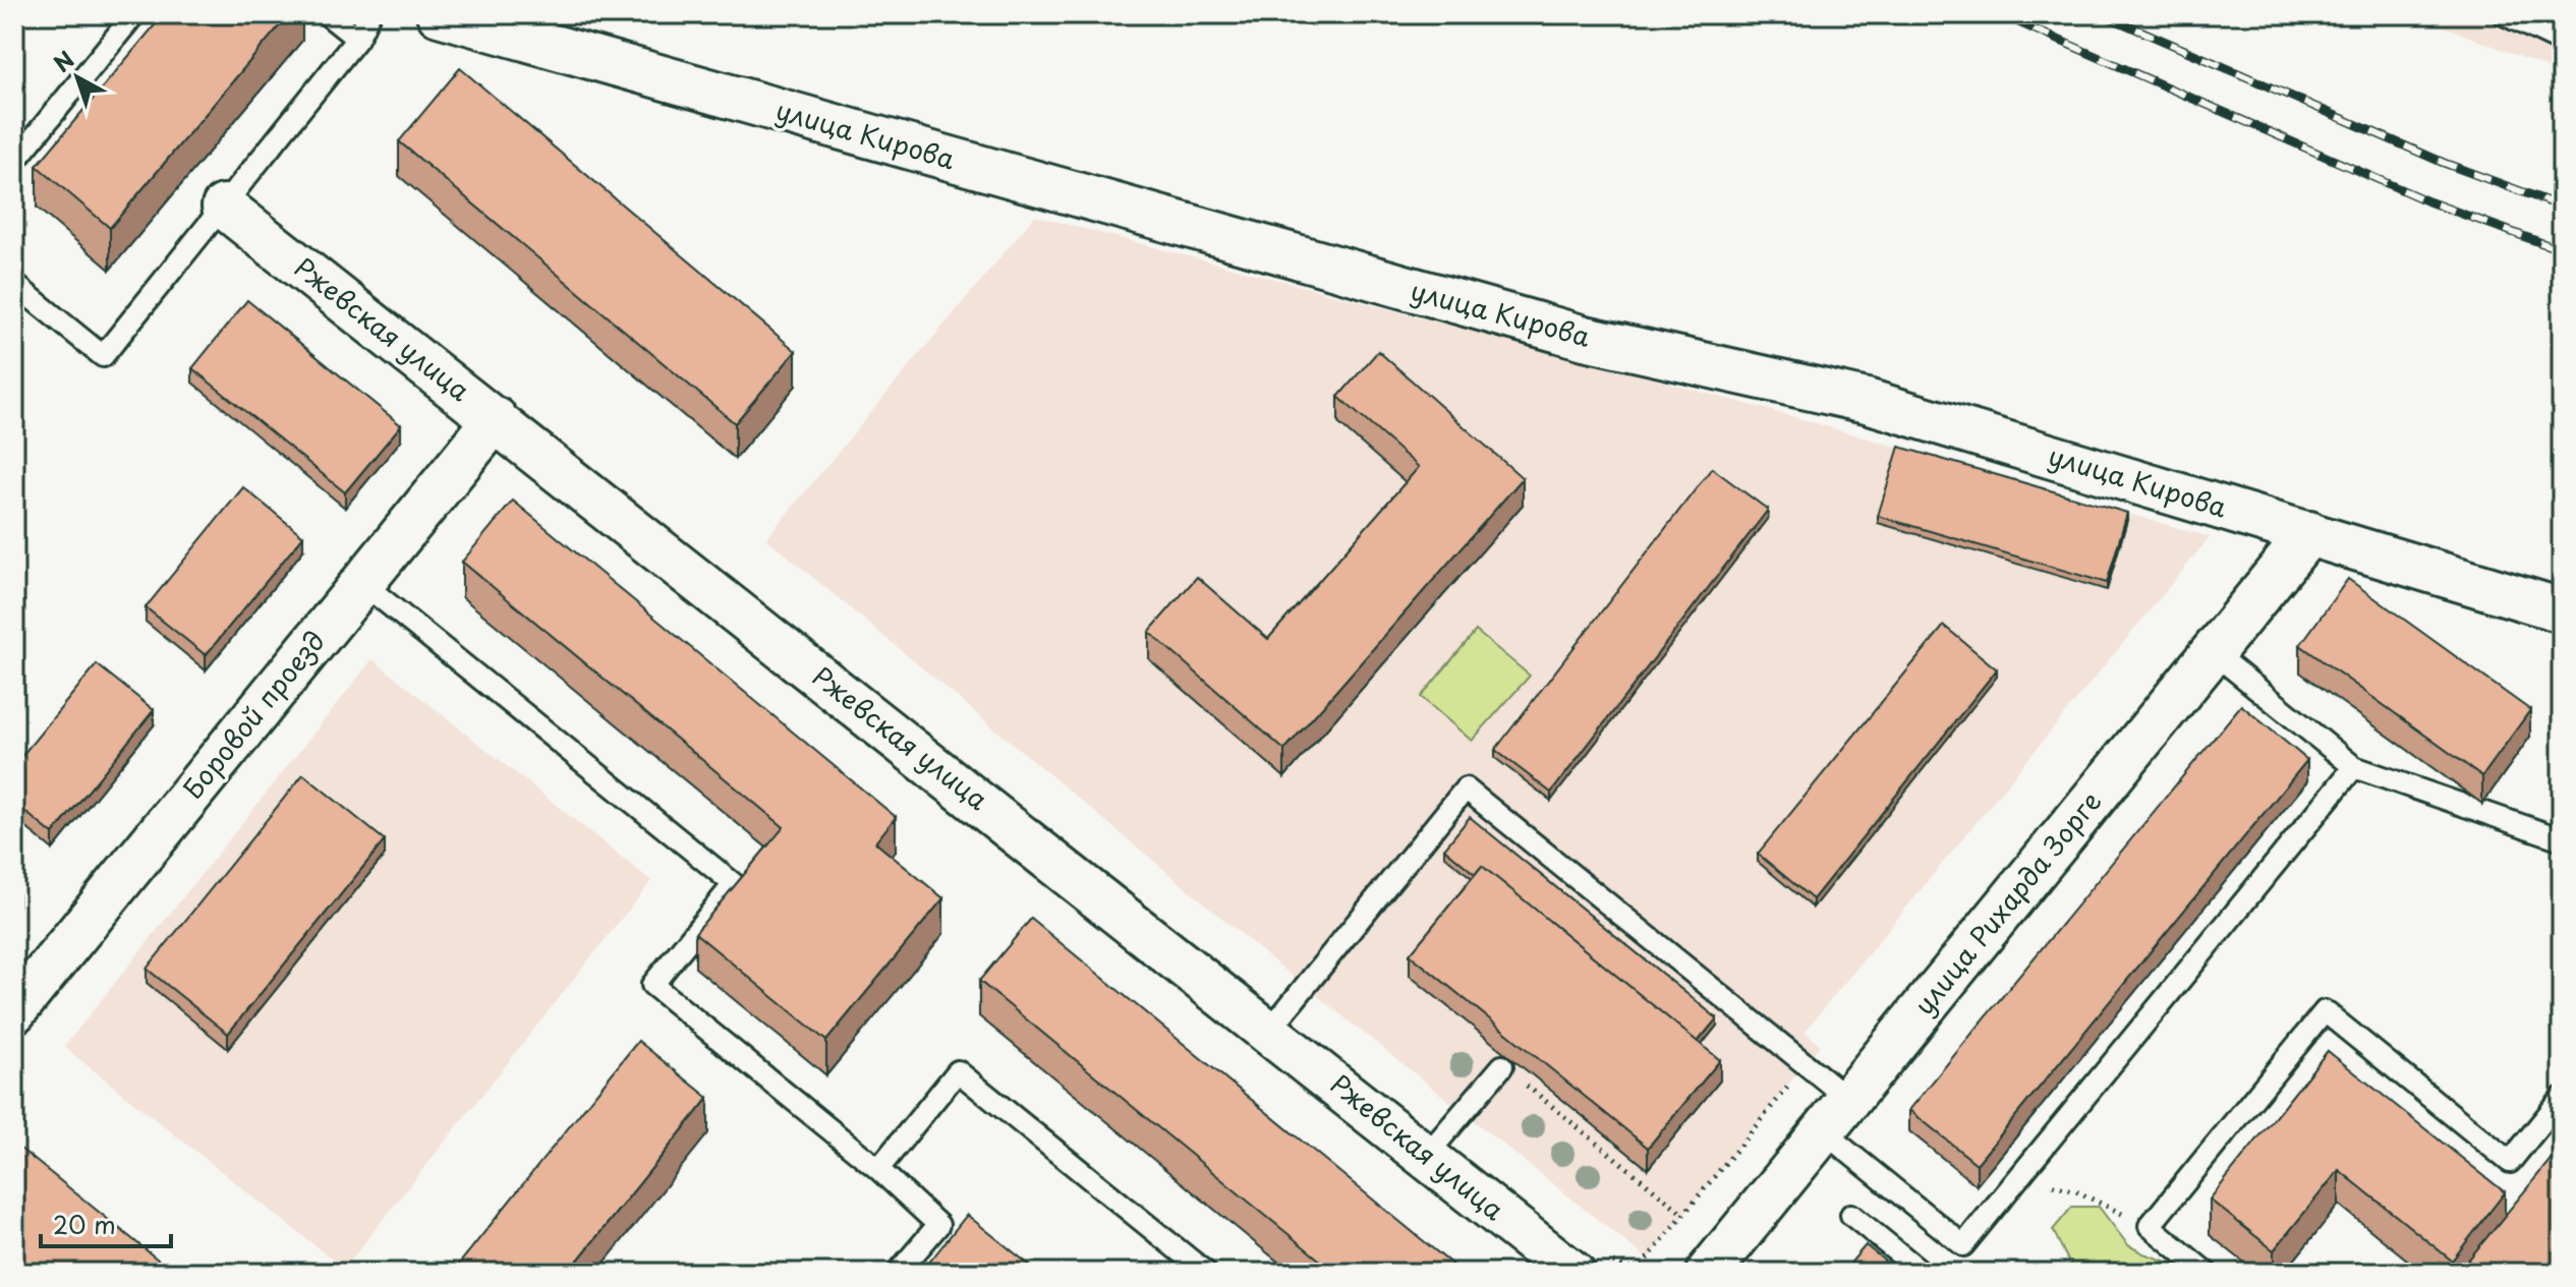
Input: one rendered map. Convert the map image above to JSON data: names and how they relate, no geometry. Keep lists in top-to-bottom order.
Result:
{
  "streets": {
    "street": [
      "улица Кирова",
      "Ржевская улица",
      "Боровой проезд",
      "улица Рихарда Зорге"
    ]
  },
  "crossings": [
    ["улица Кирова", "улица Рихарда Зорге"],
    ["Ржевская улица", "Боровой проезд"]
  ],
  "scale_bar": "20 m",
  "north": "top left"
}
